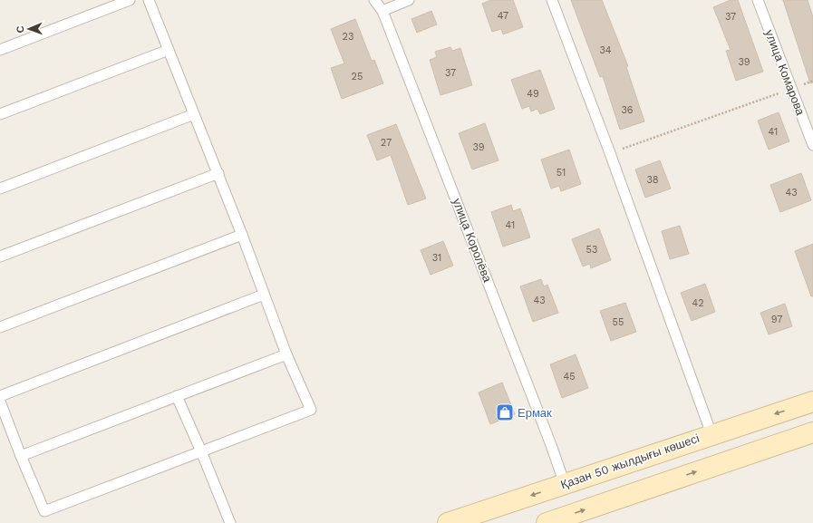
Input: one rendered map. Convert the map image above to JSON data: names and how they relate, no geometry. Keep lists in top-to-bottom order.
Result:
{
  "streets": {
    "street": ["Қазан 50 жылдығы көшесі"],
    "lane": ["улица Комарова", "улица Королёва"]
  },
  "crossings": [
    ["улица Королёва", "Қазан 50 жылдығы көшесі"]
  ],
  "places": {
    "shop": ["Ермак"]
  },
  "house_numbers": [
    "47",
    "37",
    "23",
    "34",
    "39",
    "37",
    "25",
    "49",
    "36",
    "41",
    "27",
    "39",
    "51",
    "38",
    "43",
    "41",
    "53",
    "31",
    "43",
    "42",
    "97",
    "55",
    "45"
  ],
  "north": "left"
}
